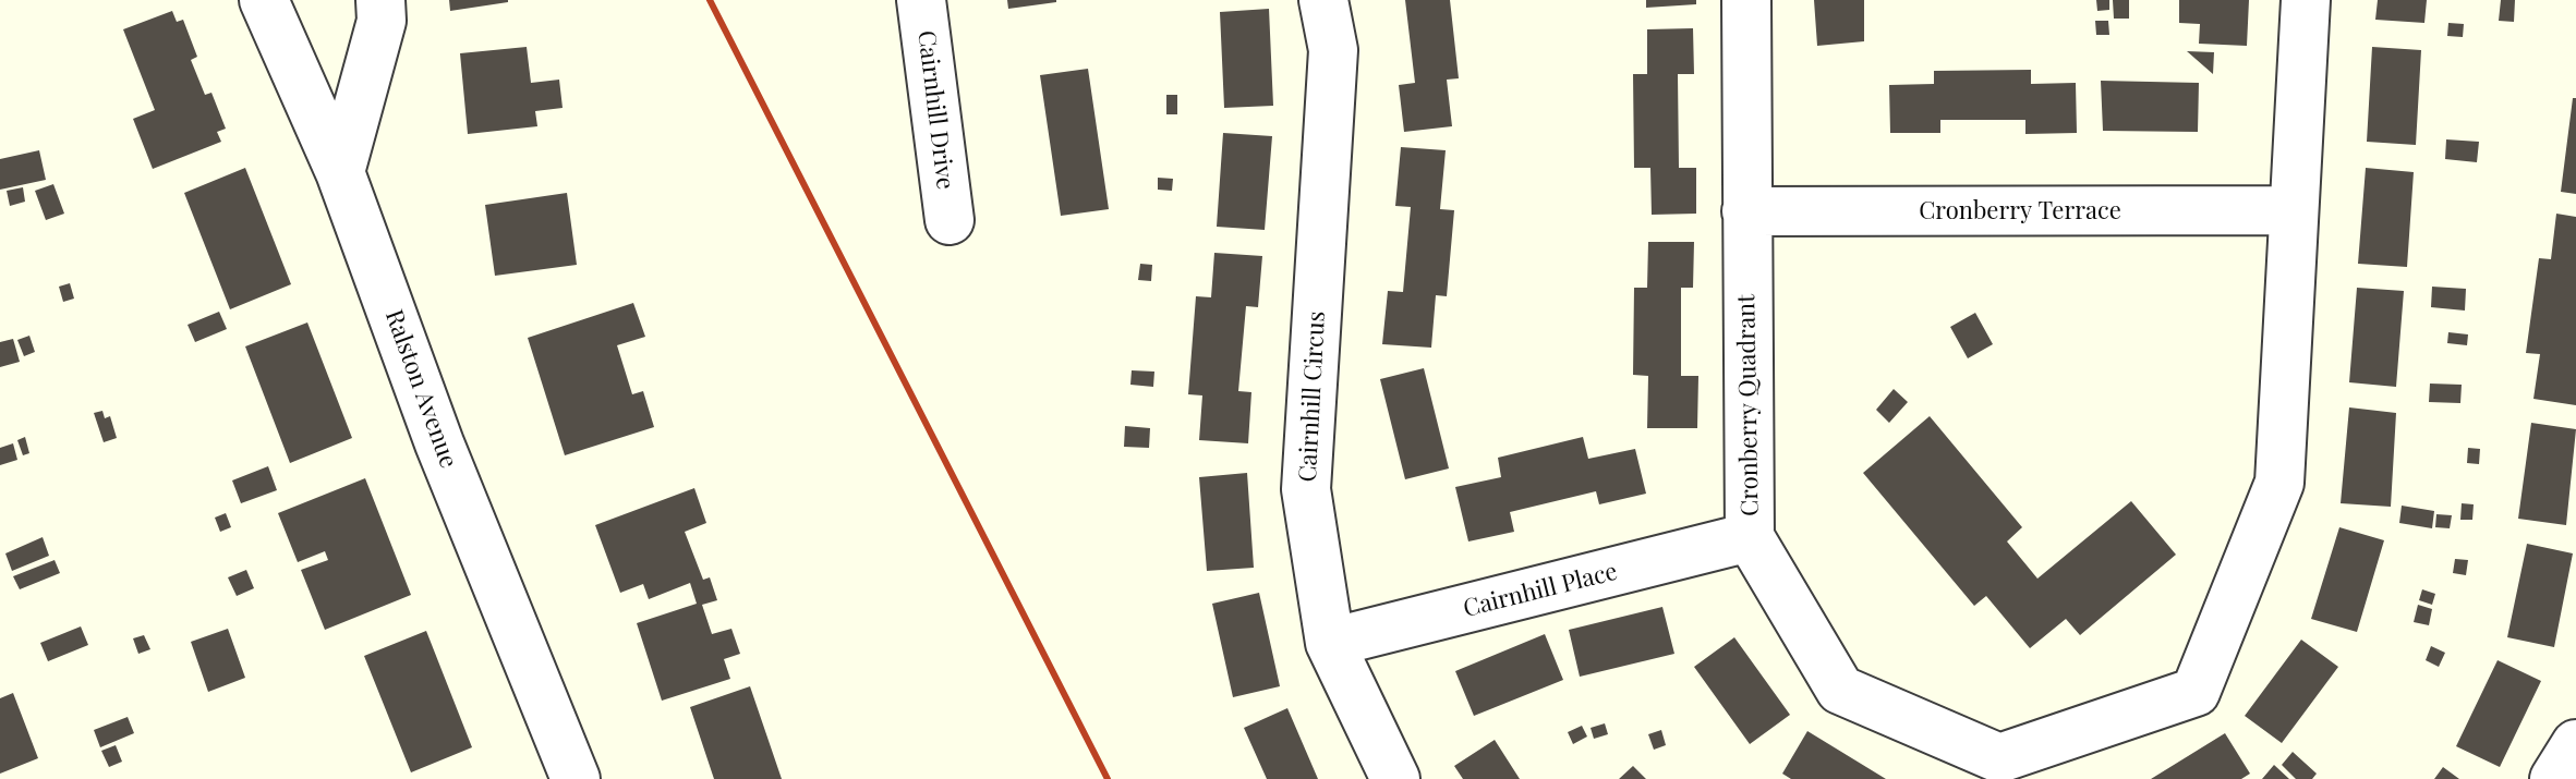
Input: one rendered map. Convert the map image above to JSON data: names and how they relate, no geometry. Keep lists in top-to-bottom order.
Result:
{
  "streets": {
    "street": [
      "Cairnhill Drive",
      "Cronberry Terrace",
      "Ralston Avenue",
      "Cairnhill Circus",
      "Cronberry Quadrant",
      "Cairnhill Place"
    ]
  },
  "crossings": [
    ["Cronberry Terrace", "Cronberry Quadrant"],
    ["Cairnhill Circus", "Cairnhill Place"],
    ["Cronberry Quadrant", "Cairnhill Place"]
  ]
}
